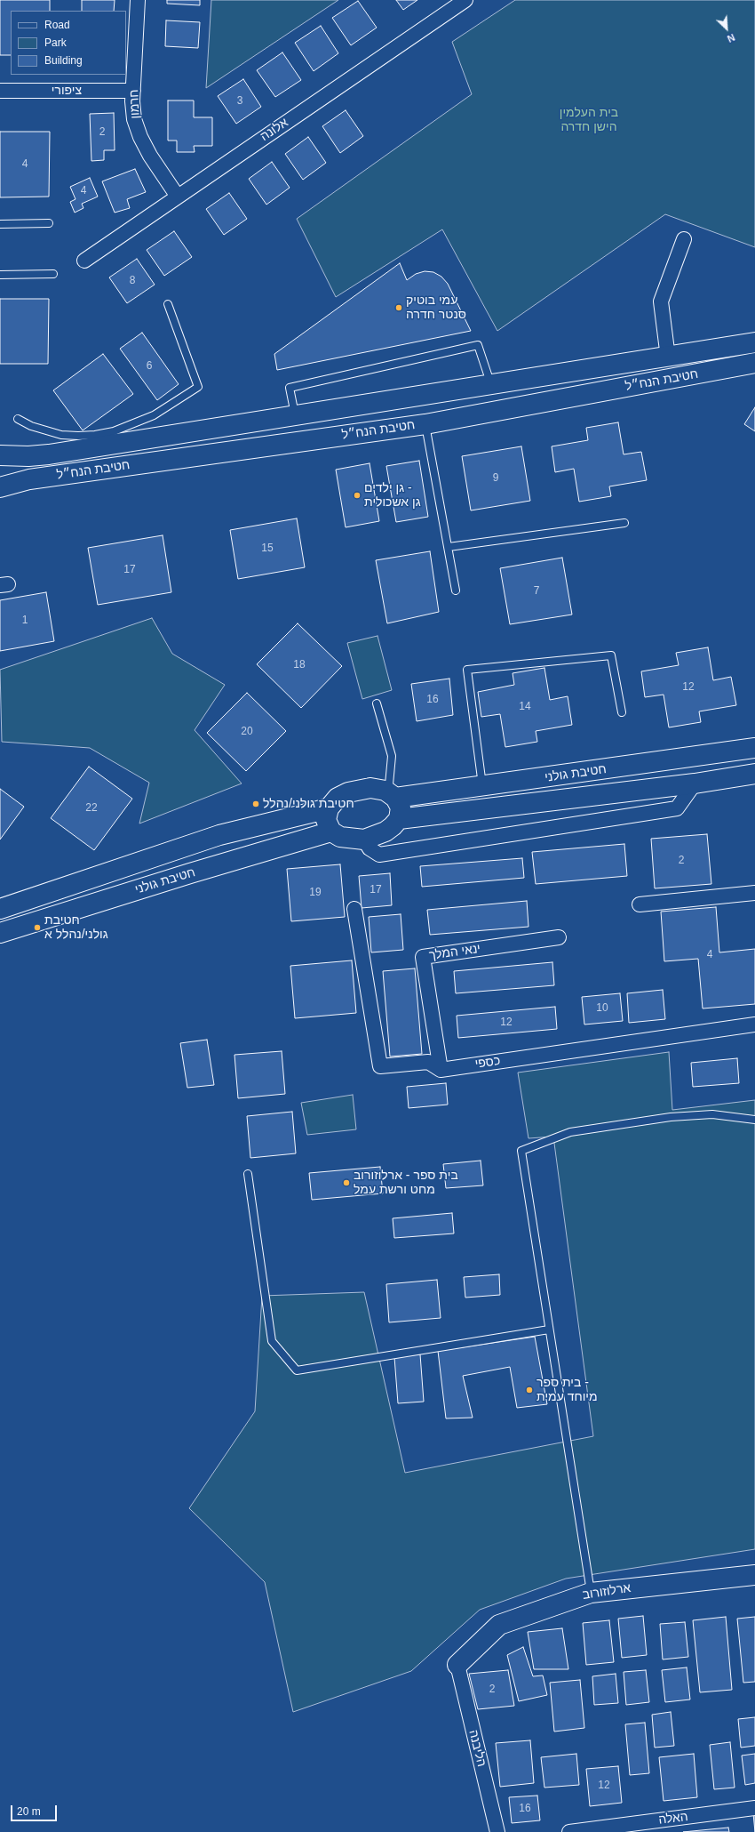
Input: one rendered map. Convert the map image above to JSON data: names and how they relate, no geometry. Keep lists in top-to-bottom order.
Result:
{
  "streets": {
    "street": [
      "ציפורי",
      "חרמון",
      "אלונה",
      "חטיבת הנח״ל",
      "חטיבת גולני",
      "ינאי המלך",
      "כספי",
      "ארלוזורוב",
      "הליבנה",
      "האלה"
    ]
  },
  "crossings": [
    ["ציפורי", "חרמון"],
    ["חרמון", "אלונה"],
    ["ינאי המלך", "כספי"],
    ["ארלוזורוב", "הליבנה"]
  ],
  "parks": ["בית העלמין הישן חדרה"],
  "places": [
    "עמי בוטיק סנטר חדרה",
    "גן ילדים - גן אשכולית",
    "חטיבת גולני/נהלל",
    "חטיבת גולני/נהלל א",
    "בית ספר - ארלוזורוב מחט ורשת עמל",
    "בית ספר - מיוחד עמית"
  ],
  "house_numbers": [
    "3",
    "2",
    "4",
    "4",
    "8",
    "6",
    "9",
    "15",
    "17",
    "7",
    "1",
    "18",
    "12",
    "16",
    "14",
    "20",
    "22",
    "2",
    "17",
    "19",
    "4",
    "10",
    "12",
    "2",
    "12",
    "16"
  ],
  "legend": ["Road", "Park", "Building"],
  "scale_bar": "20 m",
  "north": "bottom right"
}
